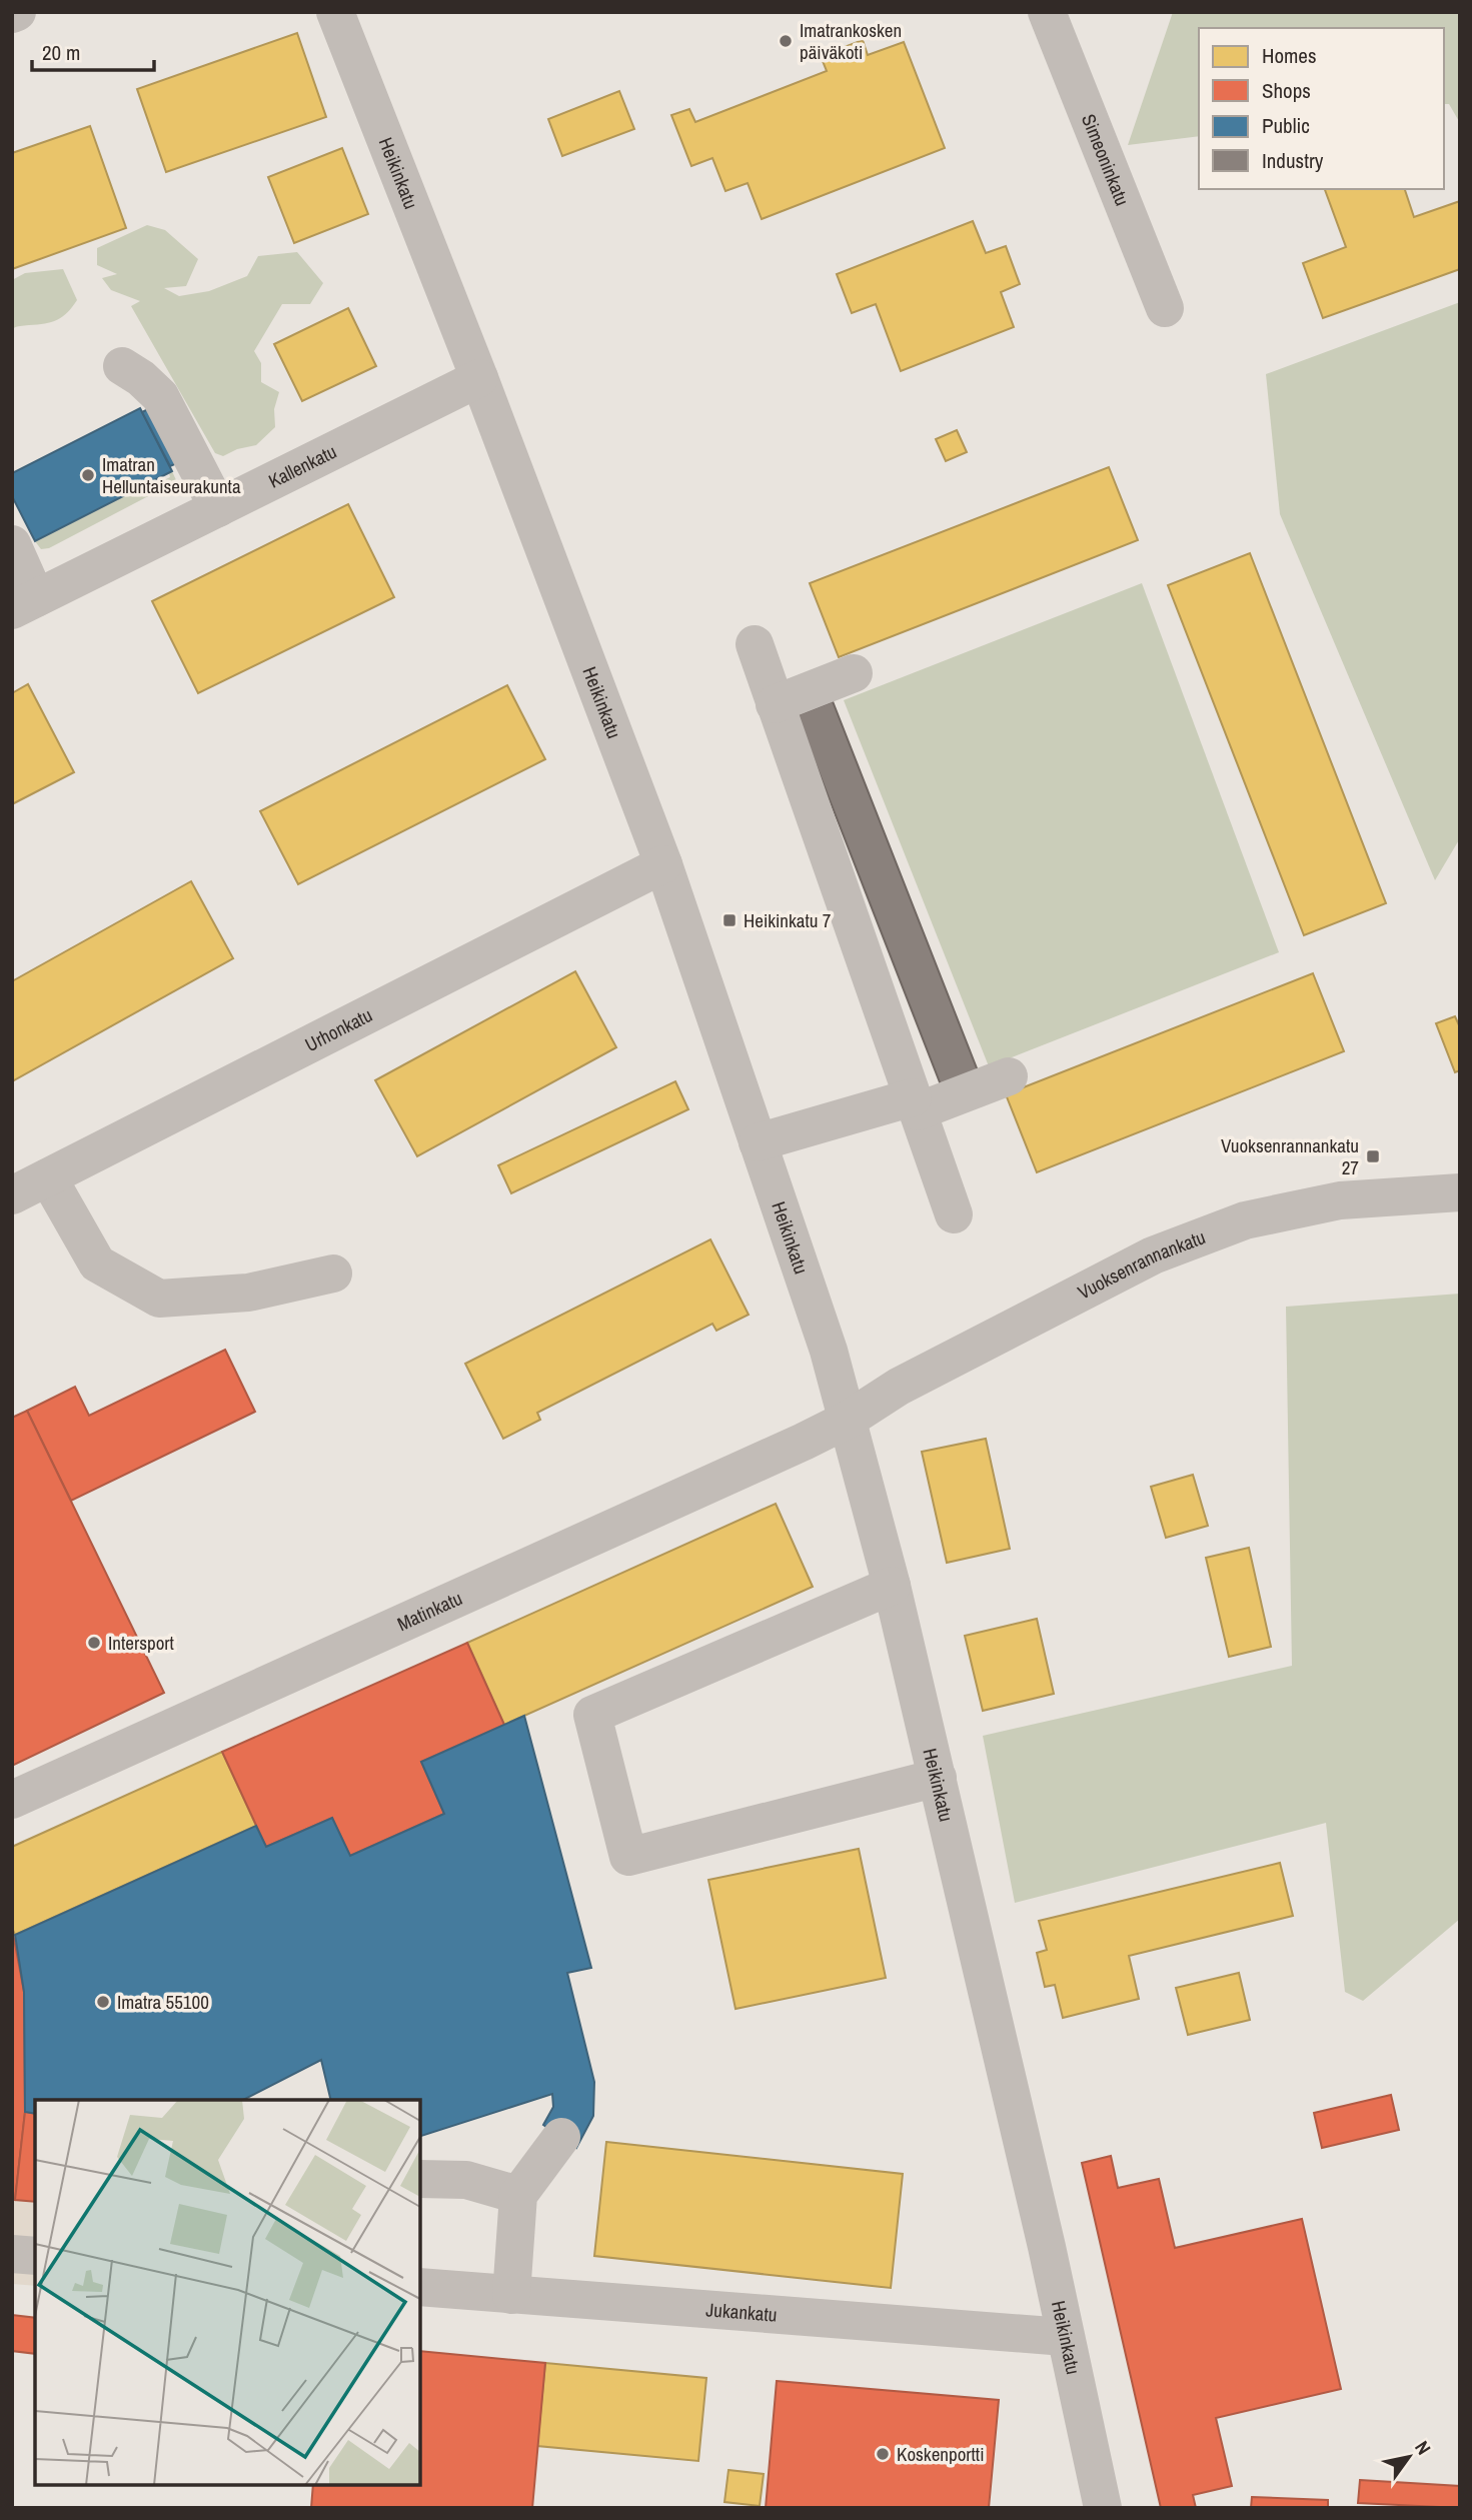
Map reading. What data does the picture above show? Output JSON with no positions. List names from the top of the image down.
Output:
{
  "streets": {
    "street": [
      "Simeoninkatu",
      "Heikinkatu",
      "Kallenkatu",
      "Urhonkatu",
      "Vuoksenrannankatu",
      "Matinkatu",
      "Jukankatu"
    ]
  },
  "crossings": [
    ["Heikinkatu", "Kallenkatu"],
    ["Heikinkatu", "Urhonkatu"],
    ["Heikinkatu", "Vuoksenrannankatu"],
    ["Heikinkatu", "Matinkatu"],
    ["Heikinkatu", "Jukankatu"],
    ["Vuoksenrannankatu", "Matinkatu"]
  ],
  "places": {
    "other": [
      "Imatrankosken päiväkoti",
      "Imatran Helluntaiseurakunta",
      "Intersport",
      "Imatra 55100",
      "Koskenportti"
    ],
    "transit": ["Heikinkatu 7", "Vuoksenrannankatu 27"]
  },
  "legend": [
    "Homes",
    "Shops",
    "Public",
    "Industry"
  ],
  "scale_bar": "20 m",
  "north": "top right"
}
